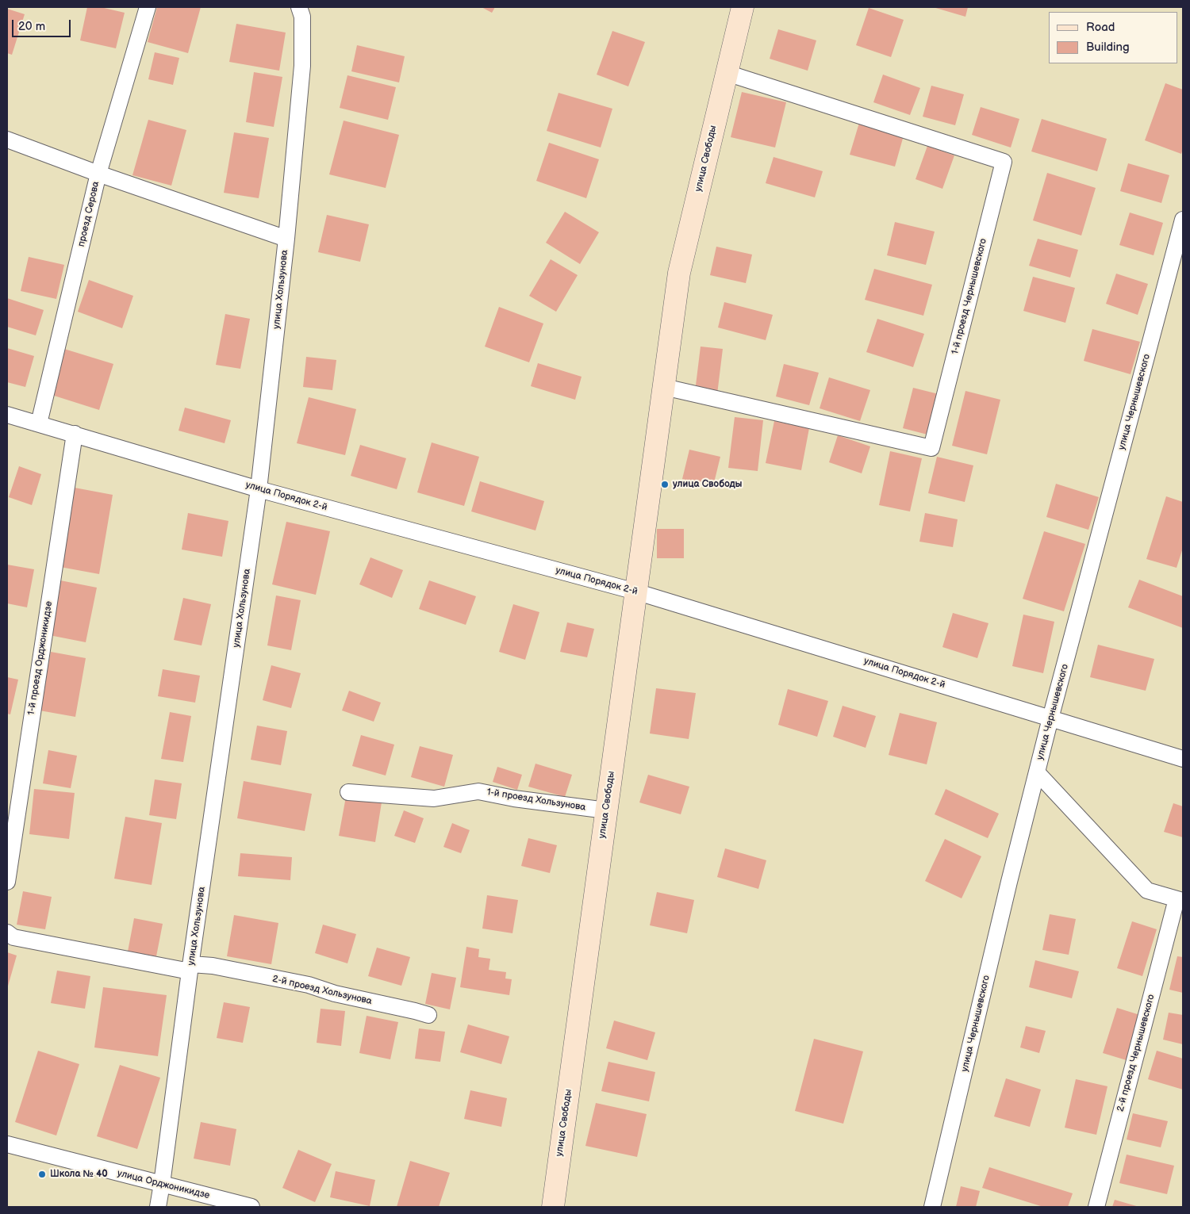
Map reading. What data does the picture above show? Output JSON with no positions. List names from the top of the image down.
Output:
{
  "streets": {
    "main road": ["улица Свободы"],
    "street": [
      "проезд Серова",
      "улица Хользунова",
      "1-й проезд Чернышевского",
      "улица Чернышевского",
      "улица Порядок 2-й",
      "1-й проезд Орджоникидзе",
      "1-й проезд Хользунова",
      "2-й проезд Хользунова",
      "2-й проезд Чернышевского",
      "улица Орджоникидзе"
    ]
  },
  "crossings": [
    ["улица Свободы", "1-й проезд Чернышевского"],
    ["улица Свободы", "улица Порядок 2-й"],
    ["улица Свободы", "1-й проезд Хользунова"],
    ["проезд Серова", "улица Порядок 2-й"],
    ["улица Хользунова", "улица Порядок 2-й"],
    ["улица Хользунова", "2-й проезд Хользунова"],
    ["улица Хользунова", "улица Орджоникидзе"],
    ["улица Чернышевского", "улица Порядок 2-й"],
    ["улица Порядок 2-й", "1-й проезд Орджоникидзе"]
  ],
  "places": ["улица Свободы", "Школа № 40"],
  "legend": ["Road", "Building"],
  "scale_bar": "20 m"
}
